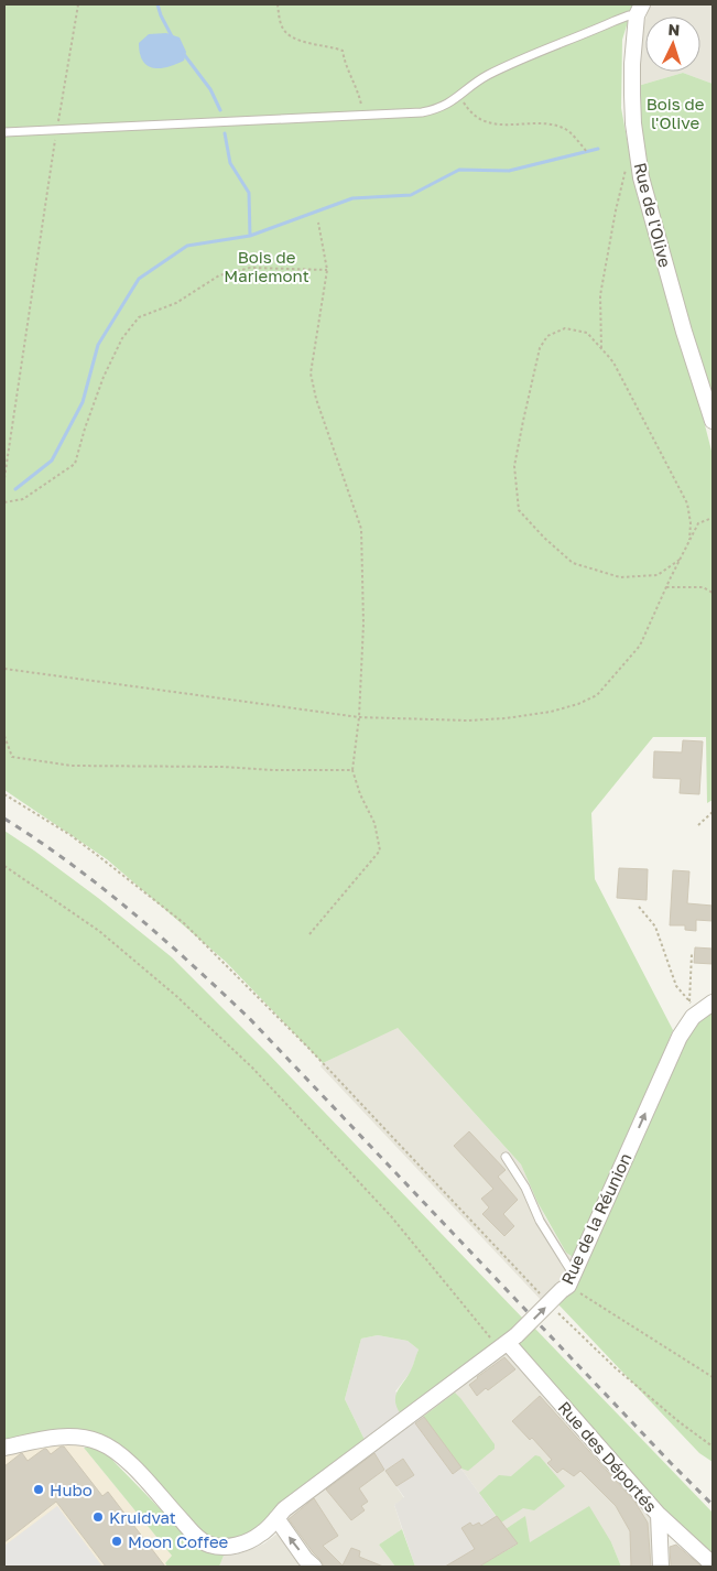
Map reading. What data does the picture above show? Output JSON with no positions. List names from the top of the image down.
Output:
{
  "streets": {
    "street": ["Rue de l'Olive", "Rue de la Réunion", "Rue des Déportés"]
  },
  "crossings": [
    ["Rue de la Réunion", "Rue des Déportés"]
  ],
  "one_way": ["Rue de la Réunion"],
  "parks": ["Bois de l'Olive", "Bois de Mariemont"],
  "places": ["Hubo", "Kruidvat", "Moon Coffee"],
  "north": "top"
}
